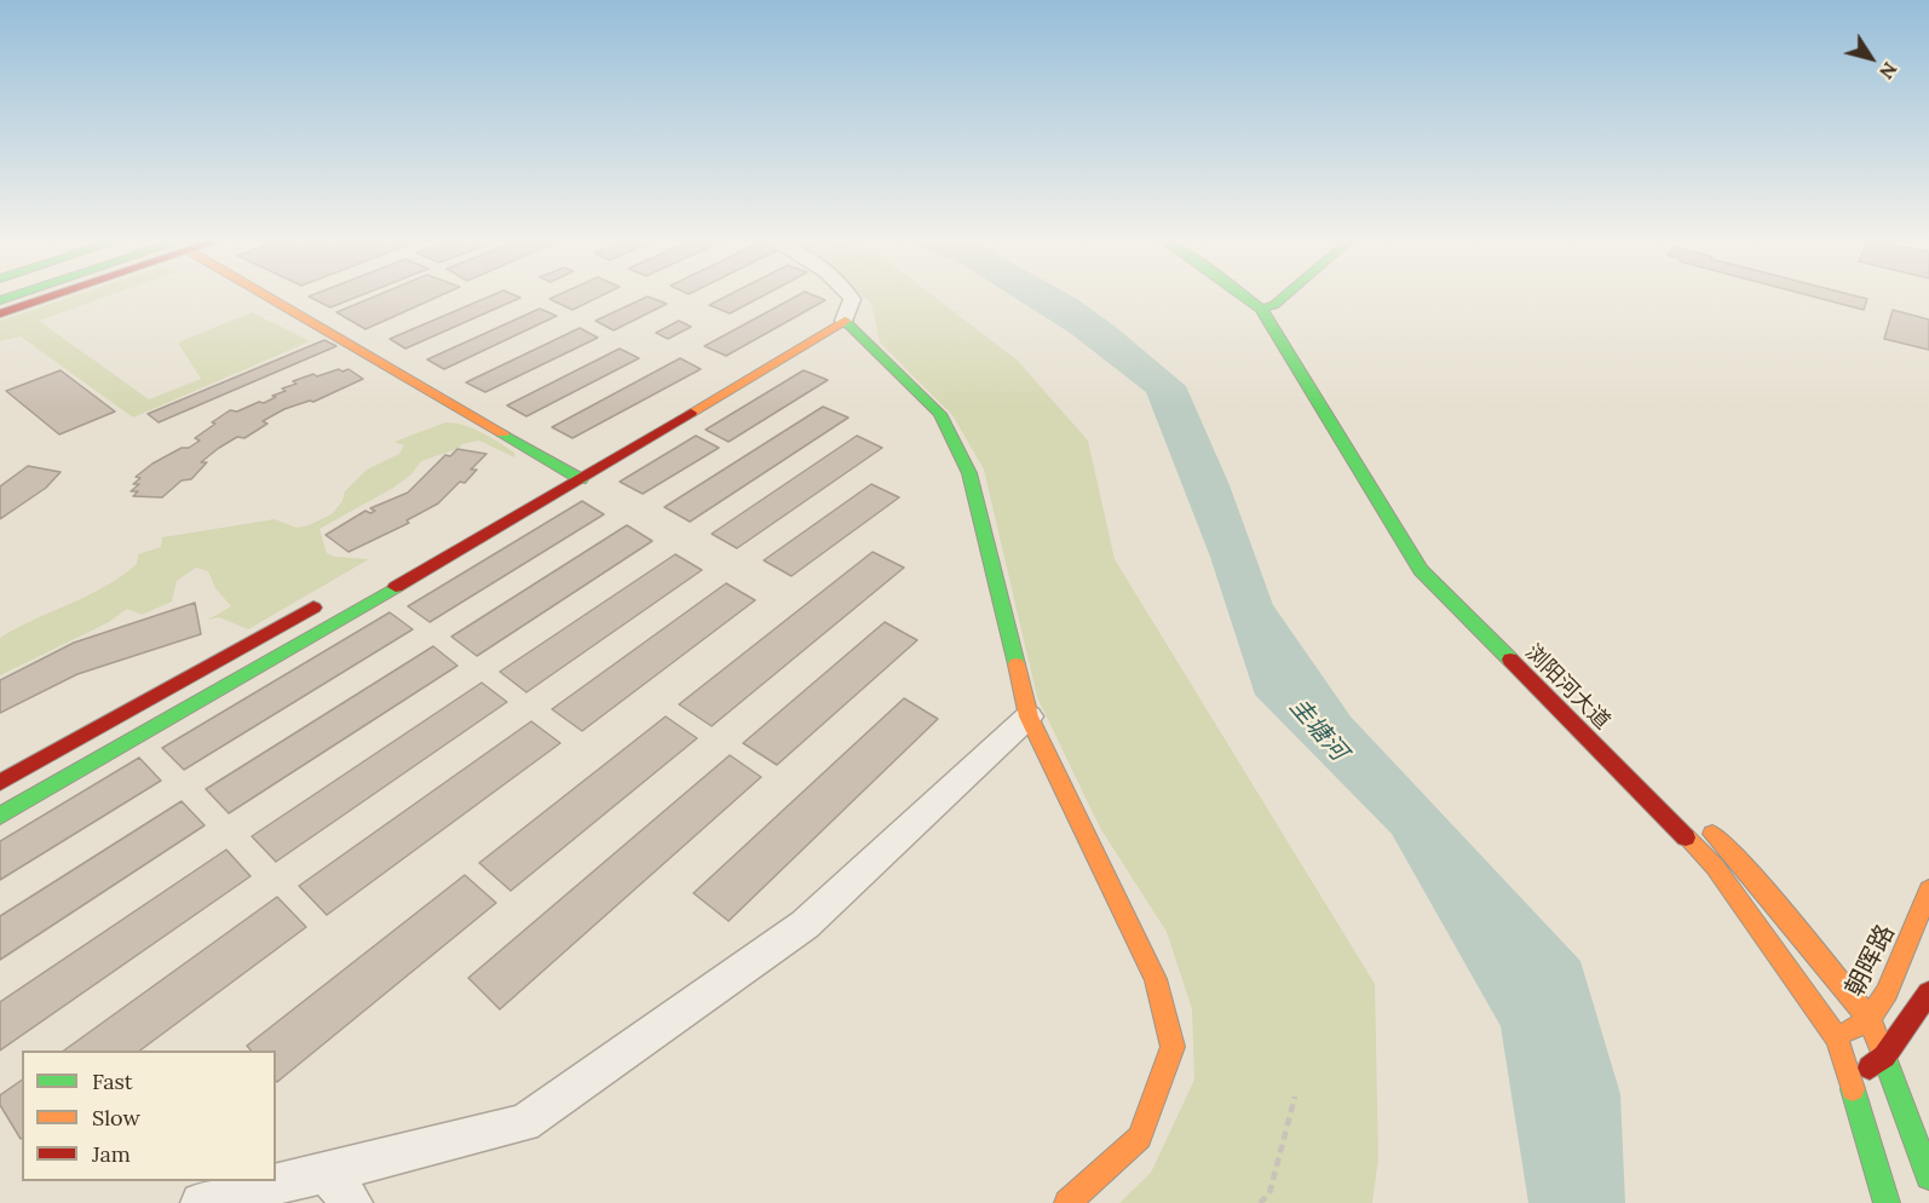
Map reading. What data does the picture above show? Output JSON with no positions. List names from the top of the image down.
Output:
{
  "streets": {
    "main road": ["浏阳河大道", "朝晖路"]
  },
  "crossings": [
    ["浏阳河大道", "朝晖路"]
  ],
  "water": ["圭塘河"],
  "legend": ["Fast", "Slow", "Jam"],
  "north": "bottom right"
}
